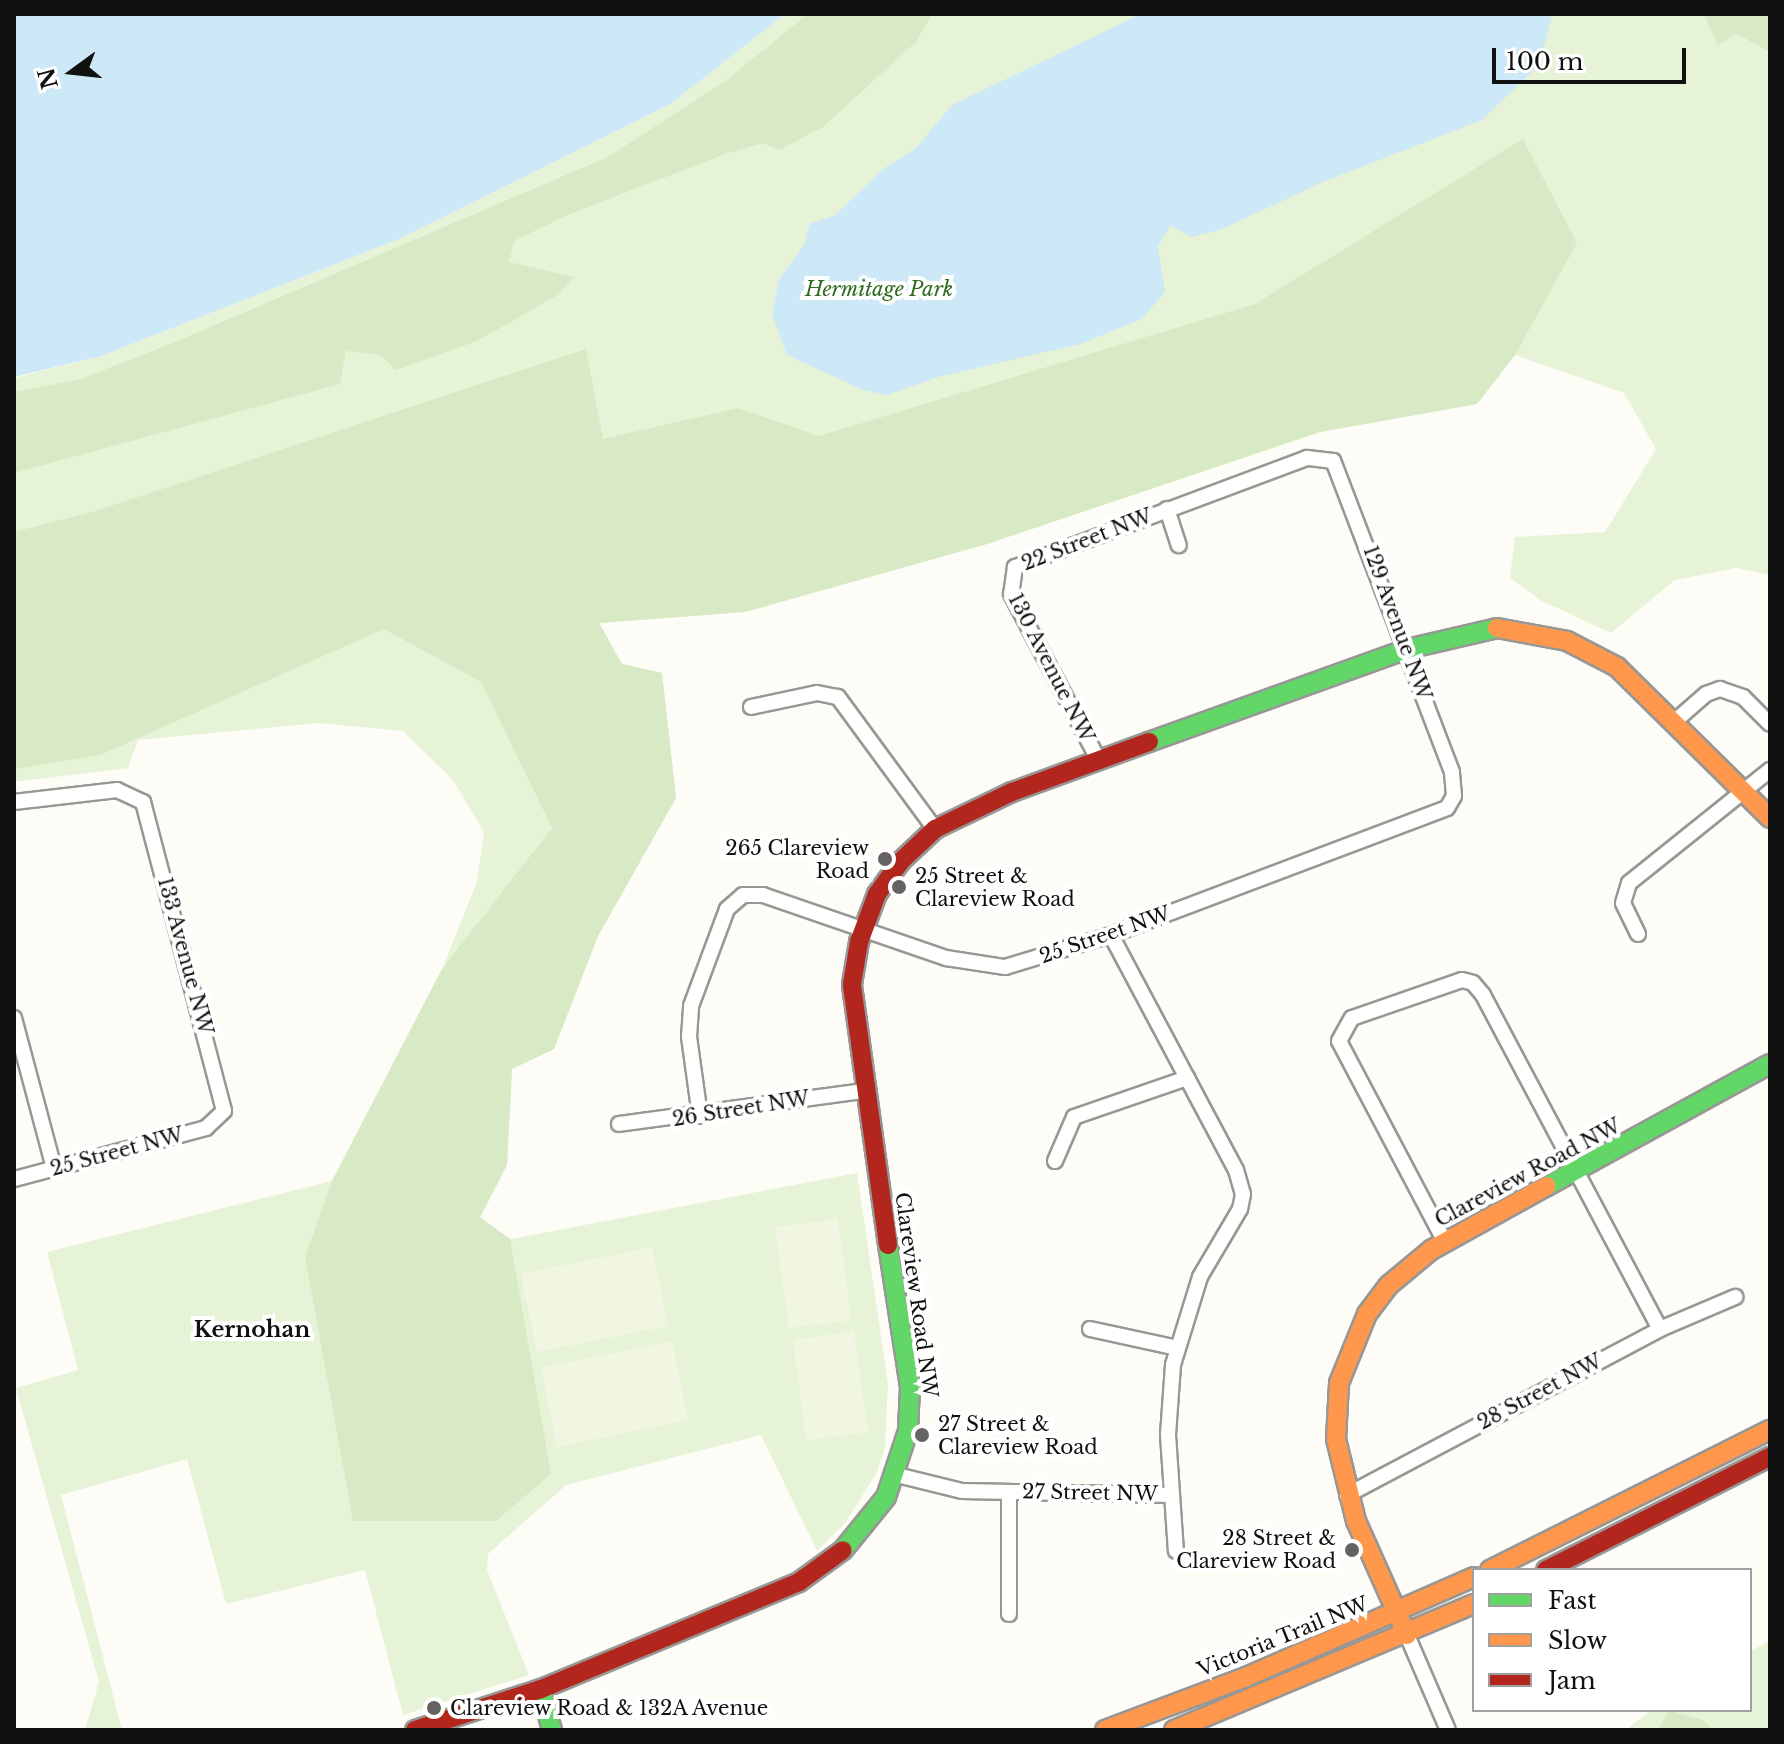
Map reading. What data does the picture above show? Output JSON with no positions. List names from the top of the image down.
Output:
{
  "streets": {
    "street": [
      "22 Street NW",
      "129 Avenue NW",
      "130 Avenue NW",
      "25 Street NW",
      "133 Avenue NW",
      "26 Street NW",
      "Clareview Road NW",
      "28 Street NW",
      "27 Street NW",
      "Victoria Trail NW"
    ]
  },
  "crossings": [
    ["22 Street NW", "129 Avenue NW"],
    ["22 Street NW", "130 Avenue NW"],
    ["129 Avenue NW", "25 Street NW"],
    ["129 Avenue NW", "Clareview Road NW"],
    ["130 Avenue NW", "Clareview Road NW"],
    ["25 Street NW", "133 Avenue NW"],
    ["25 Street NW", "26 Street NW"],
    ["25 Street NW", "Clareview Road NW"],
    ["26 Street NW", "Clareview Road NW"],
    ["Clareview Road NW", "28 Street NW"],
    ["Clareview Road NW", "27 Street NW"],
    ["Clareview Road NW", "Victoria Trail NW"]
  ],
  "districts": ["Kernohan"],
  "parks": ["Hermitage Park"],
  "places": [
    "265 Clareview Road",
    "25 Street & Clareview Road",
    "27 Street & Clareview Road",
    "28 Street & Clareview Road",
    "Clareview Road & 132A Avenue"
  ],
  "legend": ["Fast", "Slow", "Jam"],
  "scale_bar": "100 m",
  "north": "left"
}
